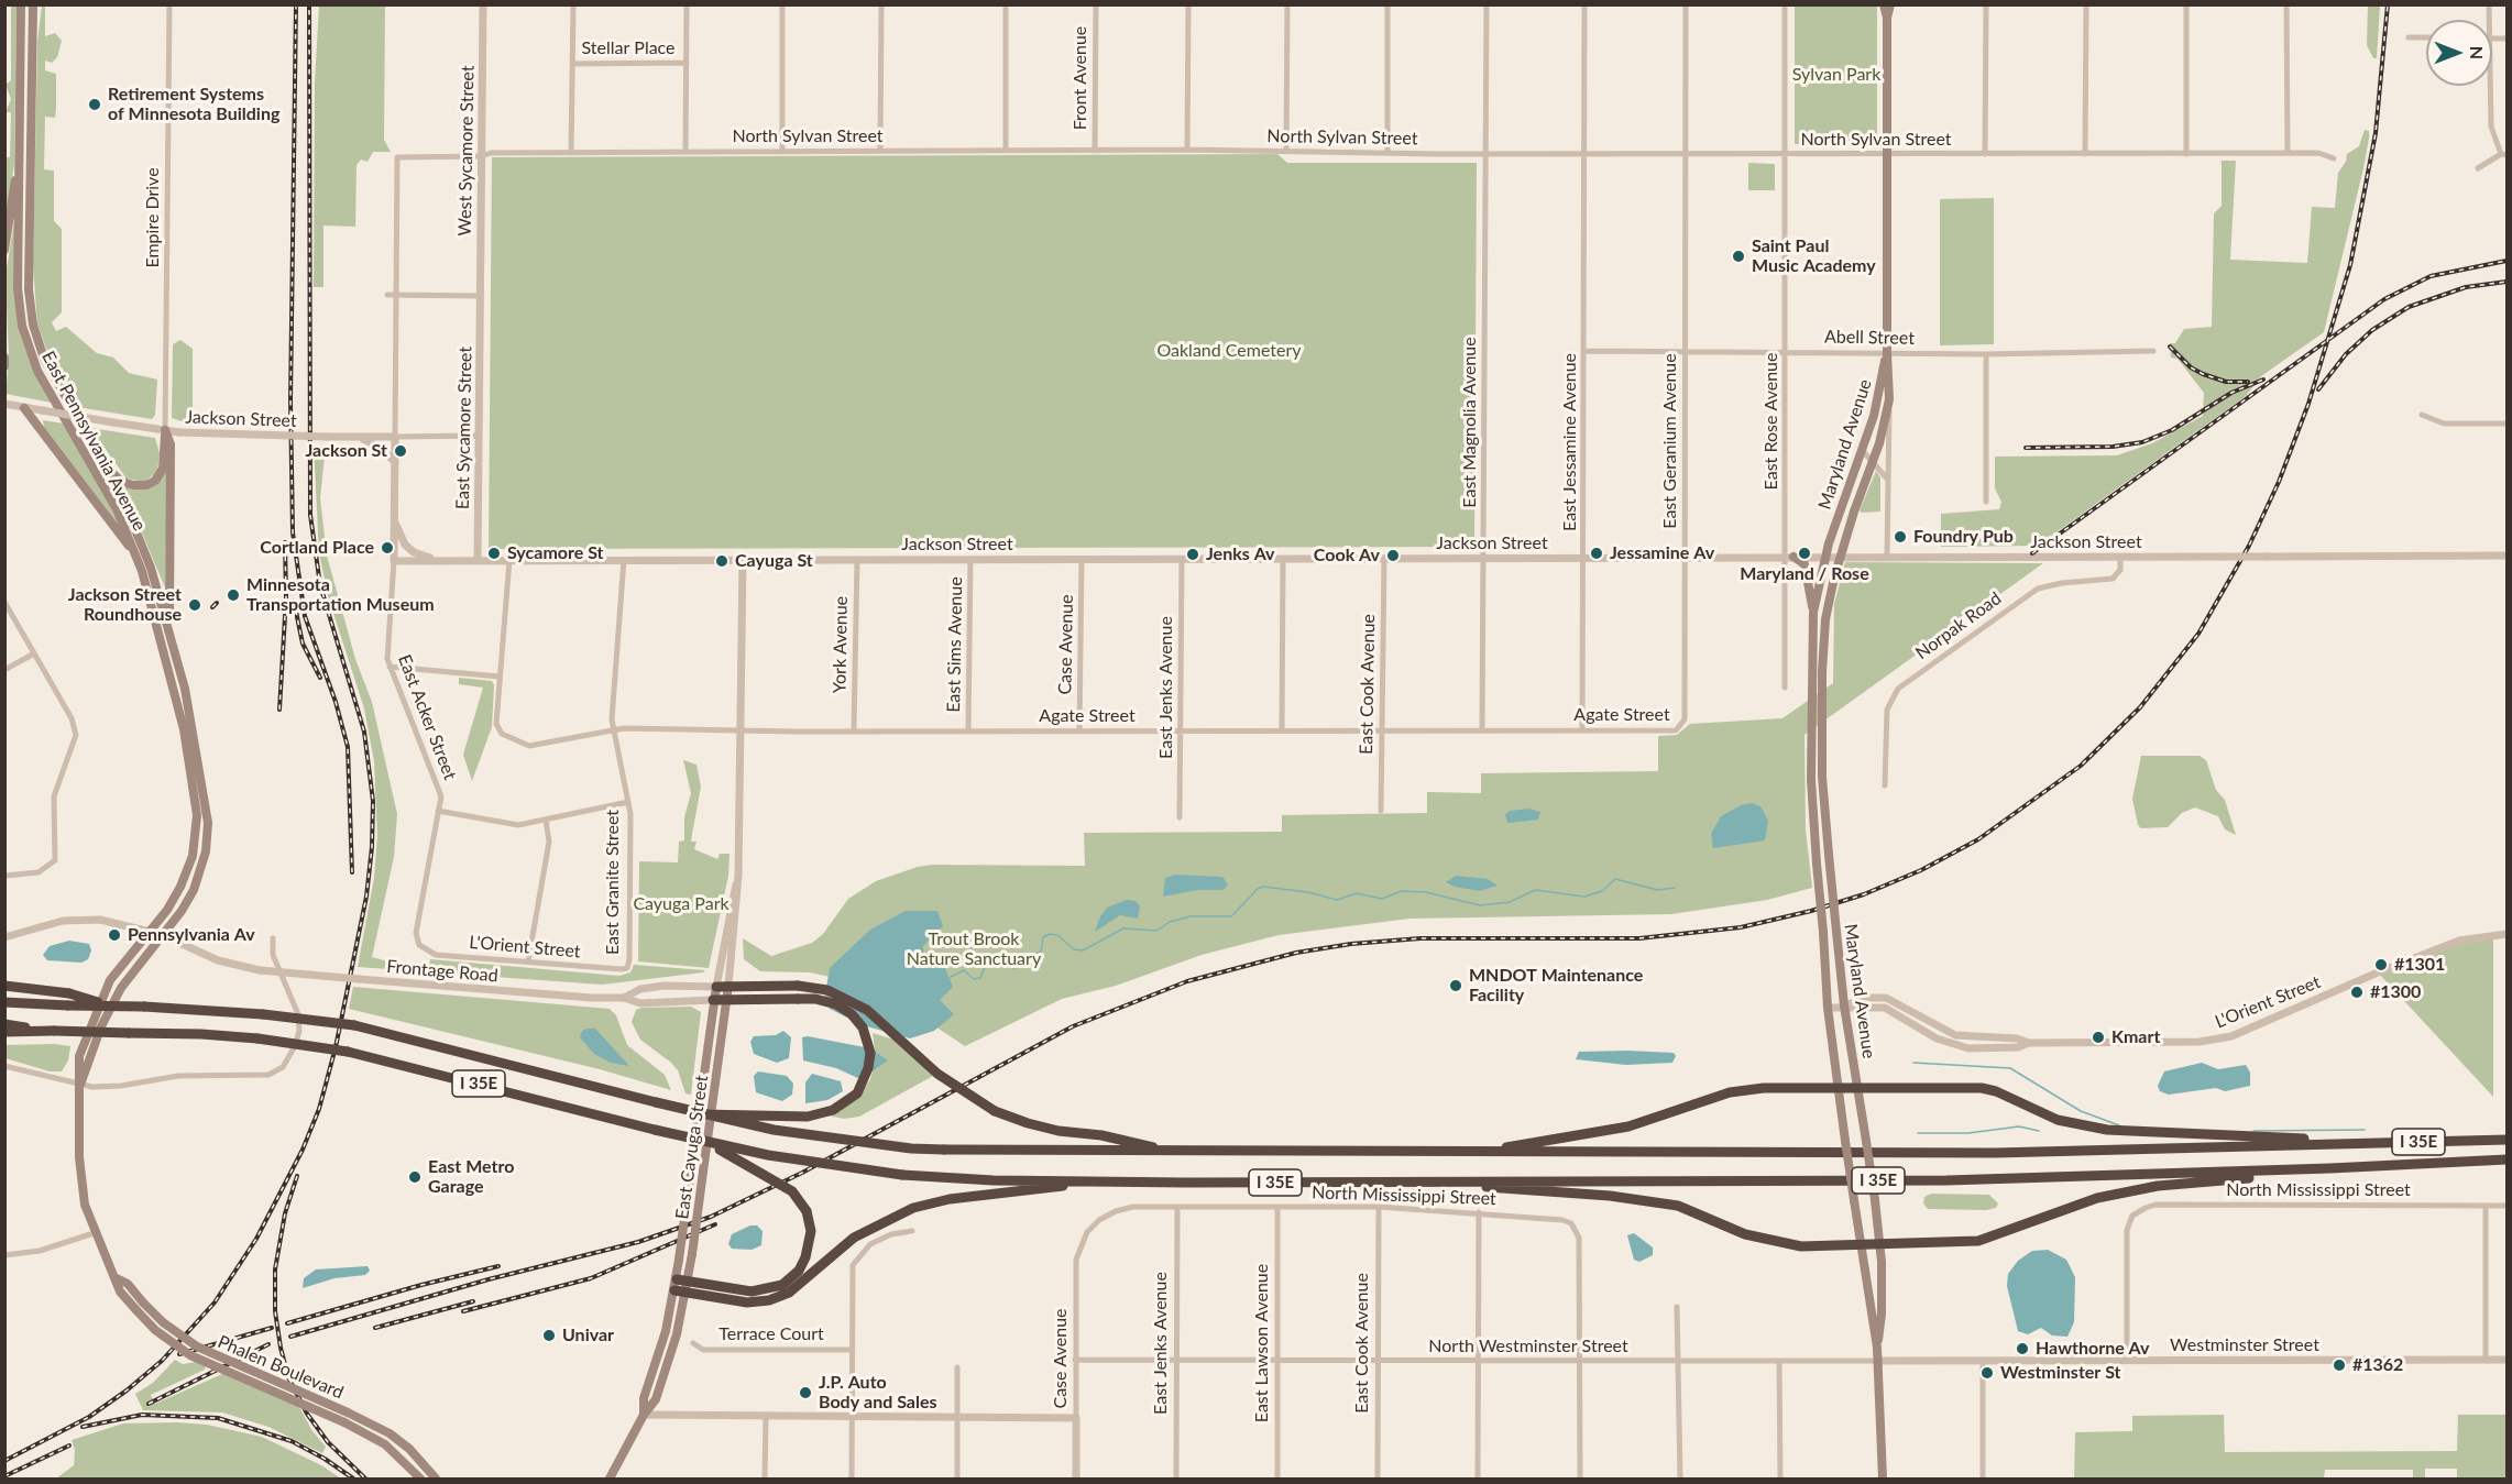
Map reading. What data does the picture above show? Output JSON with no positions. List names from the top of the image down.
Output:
{
  "streets": {
    "highway": ["I 35E"],
    "main road": [
      "East Pennsylvania Avenue",
      "Maryland Avenue",
      "East Cayuga Street",
      "Phalen Boulevard"
    ],
    "street": [
      "Stellar Place",
      "Front Avenue",
      "North Sylvan Street",
      "West Sycamore Street",
      "Empire Drive",
      "Abell Street",
      "Jackson Street",
      "East Rose Avenue",
      "East Magnolia Avenue",
      "East Sycamore Street",
      "East Geranium Avenue",
      "East Jessamine Avenue",
      "Norpak Road",
      "York Avenue",
      "East Sims Avenue",
      "Case Avenue",
      "East Cook Avenue",
      "East Jenks Avenue",
      "Agate Street",
      "East Acker Street",
      "East Granite Street",
      "L'Orient Street",
      "Frontage Road",
      "North Mississippi Street",
      "Terrace Court",
      "East Lawson Avenue",
      "Westminster Street",
      "North Westminster Street"
    ]
  },
  "crossings": [
    ["Front Avenue", "North Sylvan Street"],
    ["North Sylvan Street", "West Sycamore Street"],
    ["North Sylvan Street", "East Rose Avenue"],
    ["North Sylvan Street", "East Magnolia Avenue"],
    ["North Sylvan Street", "East Geranium Avenue"],
    ["North Sylvan Street", "East Jessamine Avenue"],
    ["North Sylvan Street", "East Acker Street"],
    ["West Sycamore Street", "East Sycamore Street"],
    ["Empire Drive", "Jackson Street"],
    ["Abell Street", "East Rose Avenue"],
    ["Abell Street", "East Geranium Avenue"],
    ["Abell Street", "East Jessamine Avenue"],
    ["Abell Street", "Maryland Avenue"],
    ["Jackson Street", "East Rose Avenue"],
    ["Jackson Street", "East Magnolia Avenue"],
    ["Jackson Street", "East Sycamore Street"],
    ["Jackson Street", "East Geranium Avenue"],
    ["Jackson Street", "East Jessamine Avenue"],
    ["Jackson Street", "Maryland Avenue"],
    ["Jackson Street", "Norpak Road"],
    ["Jackson Street", "York Avenue"],
    ["Jackson Street", "East Sims Avenue"],
    ["Jackson Street", "Case Avenue"],
    ["Jackson Street", "East Cook Avenue"],
    ["Jackson Street", "East Jenks Avenue"],
    ["Jackson Street", "East Acker Street"],
    ["Jackson Street", "East Granite Street"],
    ["Jackson Street", "East Cayuga Street"],
    ["East Magnolia Avenue", "Agate Street"],
    ["East Pennsylvania Avenue", "Frontage Road"],
    ["East Pennsylvania Avenue", "Phalen Boulevard"],
    ["East Geranium Avenue", "Agate Street"],
    ["East Jessamine Avenue", "Agate Street"],
    ["Maryland Avenue", "L'Orient Street"],
    ["York Avenue", "Agate Street"],
    ["East Sims Avenue", "Agate Street"],
    ["Case Avenue", "Agate Street"],
    ["Case Avenue", "North Mississippi Street"],
    ["Case Avenue", "North Westminster Street"],
    ["East Cook Avenue", "Agate Street"],
    ["East Cook Avenue", "North Mississippi Street"],
    ["East Cook Avenue", "North Westminster Street"],
    ["East Jenks Avenue", "Agate Street"],
    ["East Jenks Avenue", "North Mississippi Street"],
    ["East Jenks Avenue", "North Westminster Street"],
    ["Agate Street", "East Granite Street"],
    ["Agate Street", "East Cayuga Street"],
    ["East Acker Street", "L'Orient Street"],
    ["East Granite Street", "L'Orient Street"],
    ["Frontage Road", "East Cayuga Street"],
    ["North Mississippi Street", "East Lawson Avenue"],
    ["North Mississippi Street", "Westminster Street"],
    ["North Mississippi Street", "North Westminster Street"],
    ["East Lawson Avenue", "North Westminster Street"],
    ["Westminster Street", "North Westminster Street"]
  ],
  "parks": [
    "Sylvan Park",
    "Oakland Cemetery",
    "Cayuga Park",
    "Trout Brook Nature Sanctuary"
  ],
  "places": [
    "Retirement Systems of Minnesota Building",
    "Saint Paul Music Academy",
    "Jackson St",
    "Foundry Pub",
    "Cortland Place",
    "Sycamore St",
    "Jessamine Av",
    "Maryland / Rose",
    "Jenks Av",
    "Cook Av",
    "Cayuga St",
    "Minnesota Transportation Museum",
    "Jackson Street Roundhouse",
    "Pennsylvania Av",
    "#1301",
    "MNDOT Maintenance Facility",
    "#1300",
    "Kmart",
    "East Metro Garage",
    "Univar",
    "Hawthorne Av",
    "#1362",
    "Westminster St",
    "J.P. Auto Body and Sales"
  ],
  "north": "right"
}
